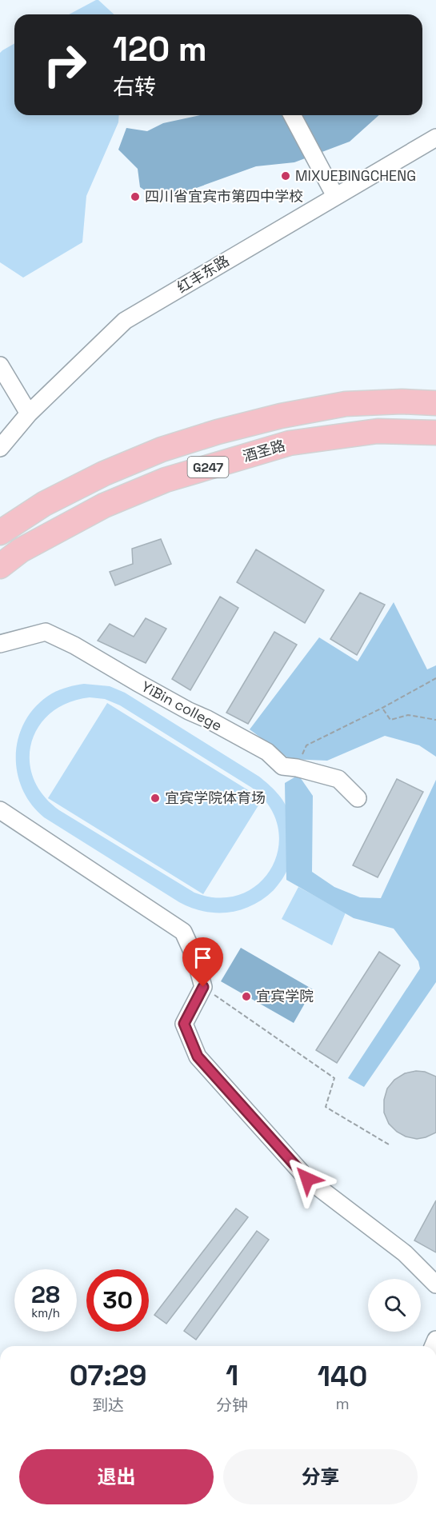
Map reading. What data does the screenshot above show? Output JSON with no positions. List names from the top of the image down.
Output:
{
  "streets": {
    "highway": ["酒圣路", "G247"],
    "street": ["红丰东路", "YiBin college"]
  },
  "places": [
    "MIXUEBINGCHENG",
    "四川省宜宾市第四中学校",
    "宜宾学院体育场",
    "宜宾学院"
  ],
  "page": {
    "turn": ["120 m", "右转"],
    "speed": "28 km/h",
    "limit": "30",
    "eta": [
      "07:29",
      "到达",
      "1",
      "分钟",
      "140",
      "m"
    ],
    "buttons": ["退出", "分享"]
  }
}
